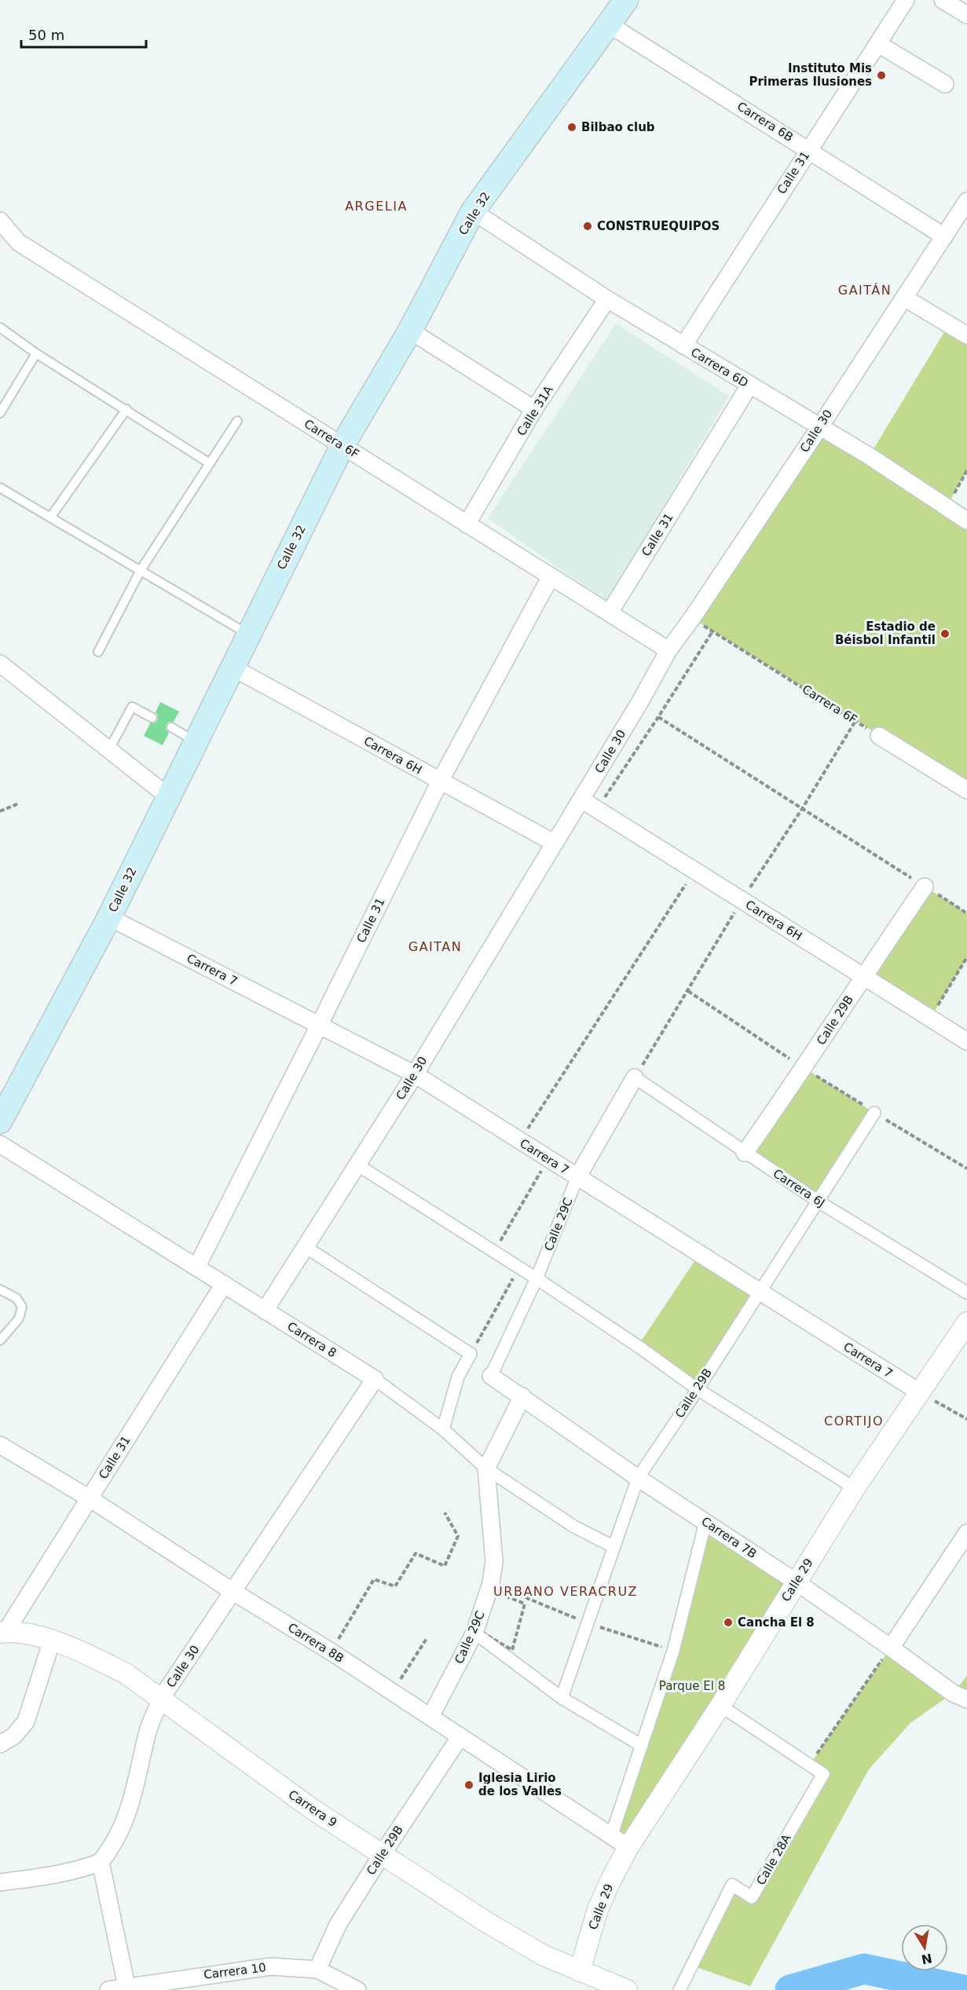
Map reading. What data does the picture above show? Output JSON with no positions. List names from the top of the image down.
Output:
{
  "streets": {
    "main road": ["Calle 32"],
    "street": [
      "Carrera 6B",
      "Calle 31",
      "Carrera 6D",
      "Calle 31A",
      "Calle 30",
      "Carrera 6F",
      "Carrera 6H",
      "Carrera 7",
      "Calle 29B",
      "Carrera 6J",
      "Calle 29C",
      "Carrera 8",
      "Carrera 7B",
      "Calle 29",
      "Carrera 8B",
      "Carrera 9",
      "Calle 28A",
      "Carrera 10"
    ]
  },
  "crossings": [
    ["Carrera 6B", "Calle 31"],
    ["Carrera 6B", "Calle 32"],
    ["Carrera 6B", "Calle 30"],
    ["Calle 31", "Carrera 6D"],
    ["Calle 31", "Carrera 6F"],
    ["Calle 31", "Carrera 6H"],
    ["Calle 31", "Carrera 7"],
    ["Calle 31", "Carrera 8"],
    ["Calle 31", "Carrera 8B"],
    ["Calle 31", "Carrera 9"],
    ["Calle 32", "Carrera 6D"],
    ["Calle 32", "Carrera 6F"],
    ["Calle 32", "Carrera 6H"],
    ["Calle 32", "Carrera 7"],
    ["Carrera 6D", "Calle 31A"],
    ["Carrera 6D", "Calle 30"],
    ["Calle 31A", "Carrera 6F"],
    ["Calle 30", "Carrera 6F"],
    ["Calle 30", "Carrera 6H"],
    ["Calle 30", "Carrera 7"],
    ["Calle 30", "Carrera 8"],
    ["Calle 30", "Carrera 8B"],
    ["Calle 30", "Carrera 9"],
    ["Carrera 6H", "Calle 29B"],
    ["Carrera 7", "Calle 29B"],
    ["Carrera 7", "Calle 29C"],
    ["Carrera 7", "Calle 29"],
    ["Calle 29B", "Carrera 6J"],
    ["Calle 29B", "Carrera 8"],
    ["Calle 29B", "Carrera 7B"],
    ["Calle 29B", "Carrera 8B"],
    ["Calle 29B", "Carrera 9"],
    ["Calle 29B", "Carrera 10"],
    ["Carrera 6J", "Calle 29C"],
    ["Calle 29C", "Carrera 8"],
    ["Calle 29C", "Carrera 7B"],
    ["Calle 29C", "Carrera 8B"],
    ["Carrera 7B", "Calle 29"],
    ["Calle 29", "Carrera 8B"],
    ["Calle 29", "Carrera 9"]
  ],
  "districts": [
    "ARGELIA",
    "GAITÁN",
    "GAITAN",
    "CORTIJO",
    "URBANO VERACRUZ"
  ],
  "parks": ["Parque El 8"],
  "places": [
    "Instituto Mis Primeras Ilusiones",
    "Bilbao club",
    "CONSTRUEQUIPOS",
    "Estadio de Béisbol Infantil",
    "Cancha El 8",
    "Iglesia Lirio de los Valles"
  ],
  "scale_bar": "50 m",
  "north": "bottom"
}
